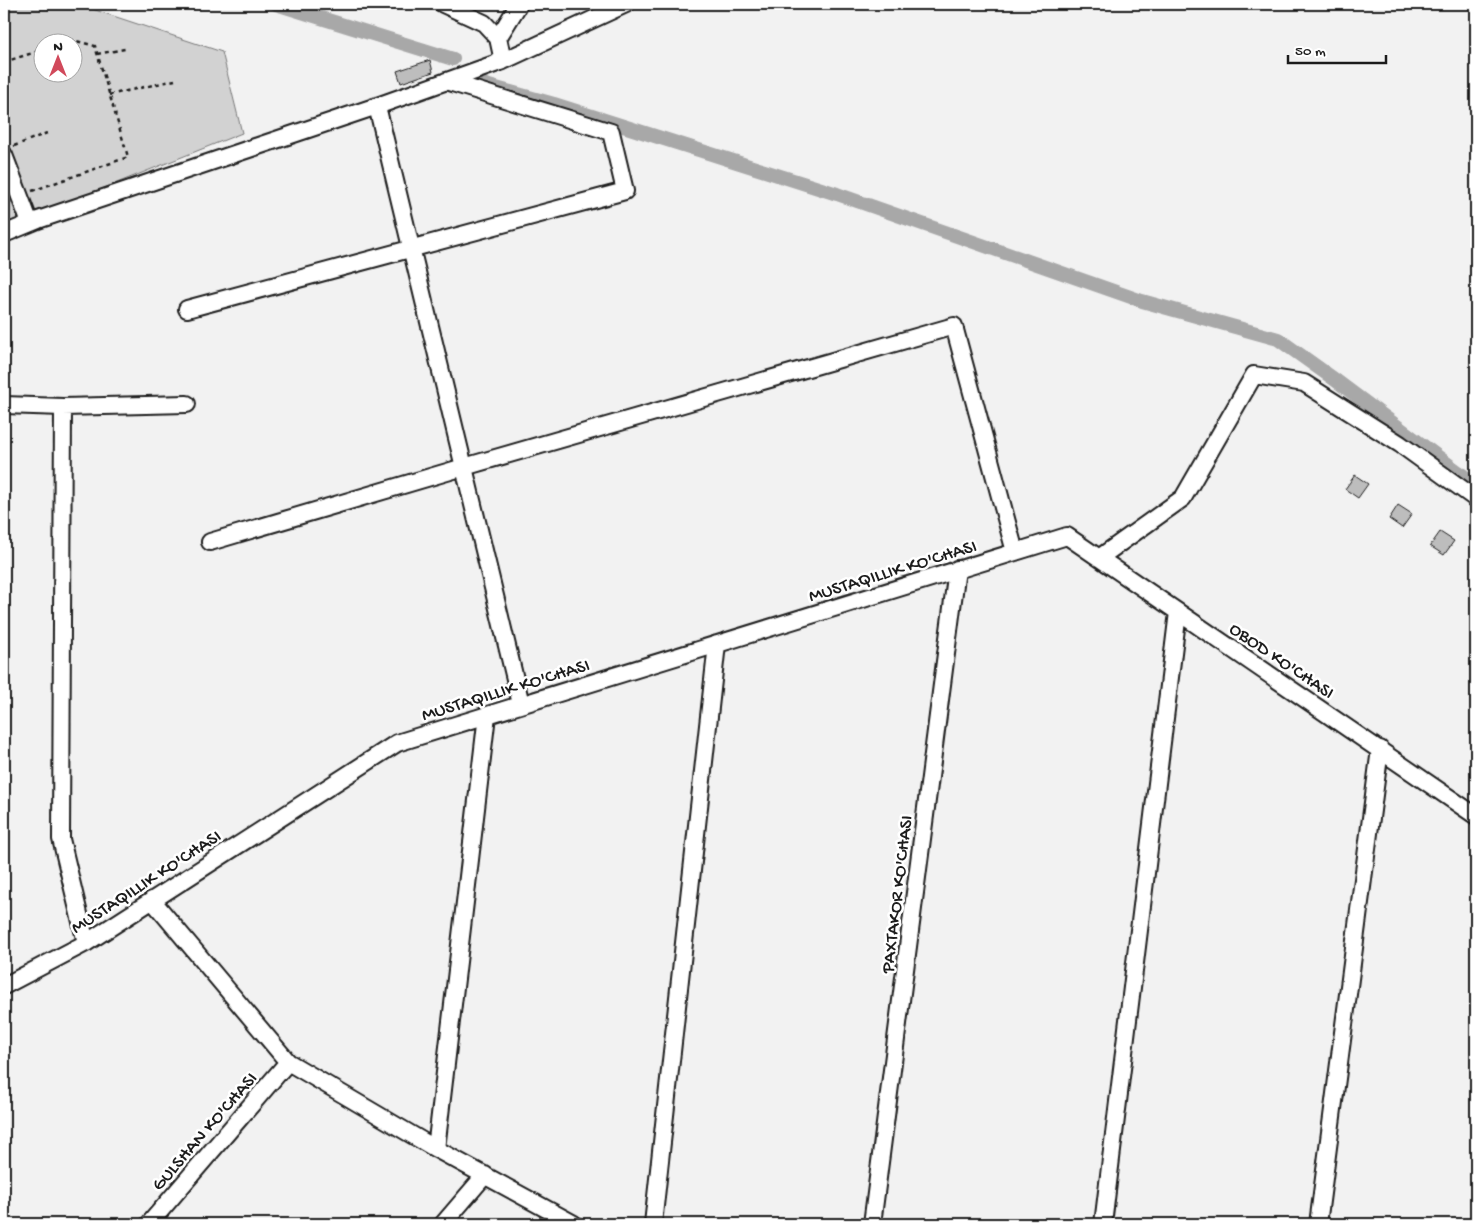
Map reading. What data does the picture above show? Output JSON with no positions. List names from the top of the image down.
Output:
{
  "streets": {
    "street": [
      "MUSTAQILLIK KO'CHASI",
      "OBOD KO'CHASI",
      "PAXTAKOR KO'CHASI",
      "GULSHAN KO'CHASI"
    ]
  },
  "crossings": [
    ["MUSTAQILLIK KO'CHASI", "OBOD KO'CHASI"],
    ["MUSTAQILLIK KO'CHASI", "PAXTAKOR KO'CHASI"]
  ],
  "scale_bar": "50 m",
  "north": "top"
}
